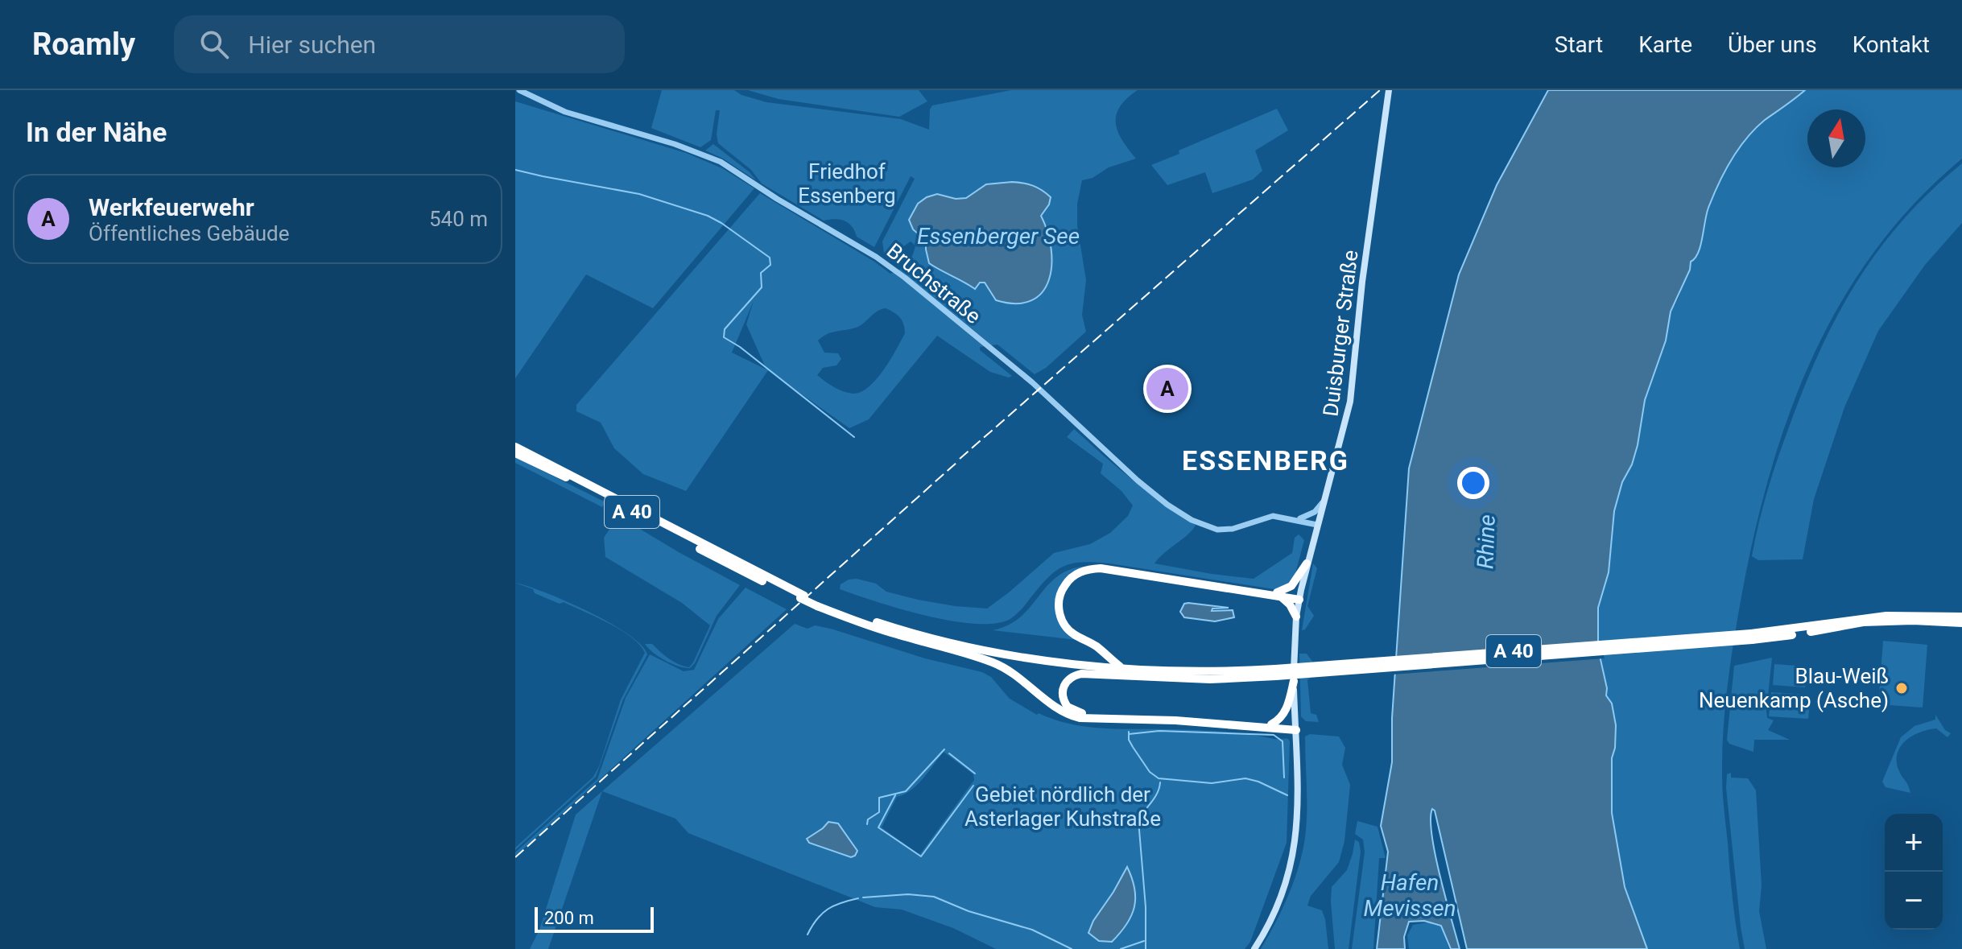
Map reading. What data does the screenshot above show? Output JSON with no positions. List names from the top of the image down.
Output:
{
  "streets": {
    "highway": ["A 40"],
    "main road": ["Duisburger Straße"],
    "street": ["Bruchstraße"]
  },
  "crossings": [
    ["Bruchstraße", "Duisburger Straße"]
  ],
  "districts": ["ESSENBERG"],
  "water": ["Essenberger See", "Rhine", "Hafen Mevissen"],
  "parks": ["Friedhof Essenberg", "Gebiet nördlich der Asterlager Kuhstraße"],
  "places": ["Blau-Weiß Neuenkamp (Asche)"],
  "scale_bar": "200 m",
  "north": "top",
  "page": {
    "header": "Roamly",
    "search": "Hier suchen",
    "nav": [
      "Start",
      "Karte",
      "Über uns",
      "Kontakt"
    ],
    "heading": "In der Nähe",
    "list": [
      {
        "mark": "A",
        "name": "Werkfeuerwehr",
        "note": "Öffentliches Gebäude",
        "value": "540 m"
      }
    ],
    "pins": "A",
    "map_buttons": ["+", "−"],
    "scale": "200 m"
  }
}
